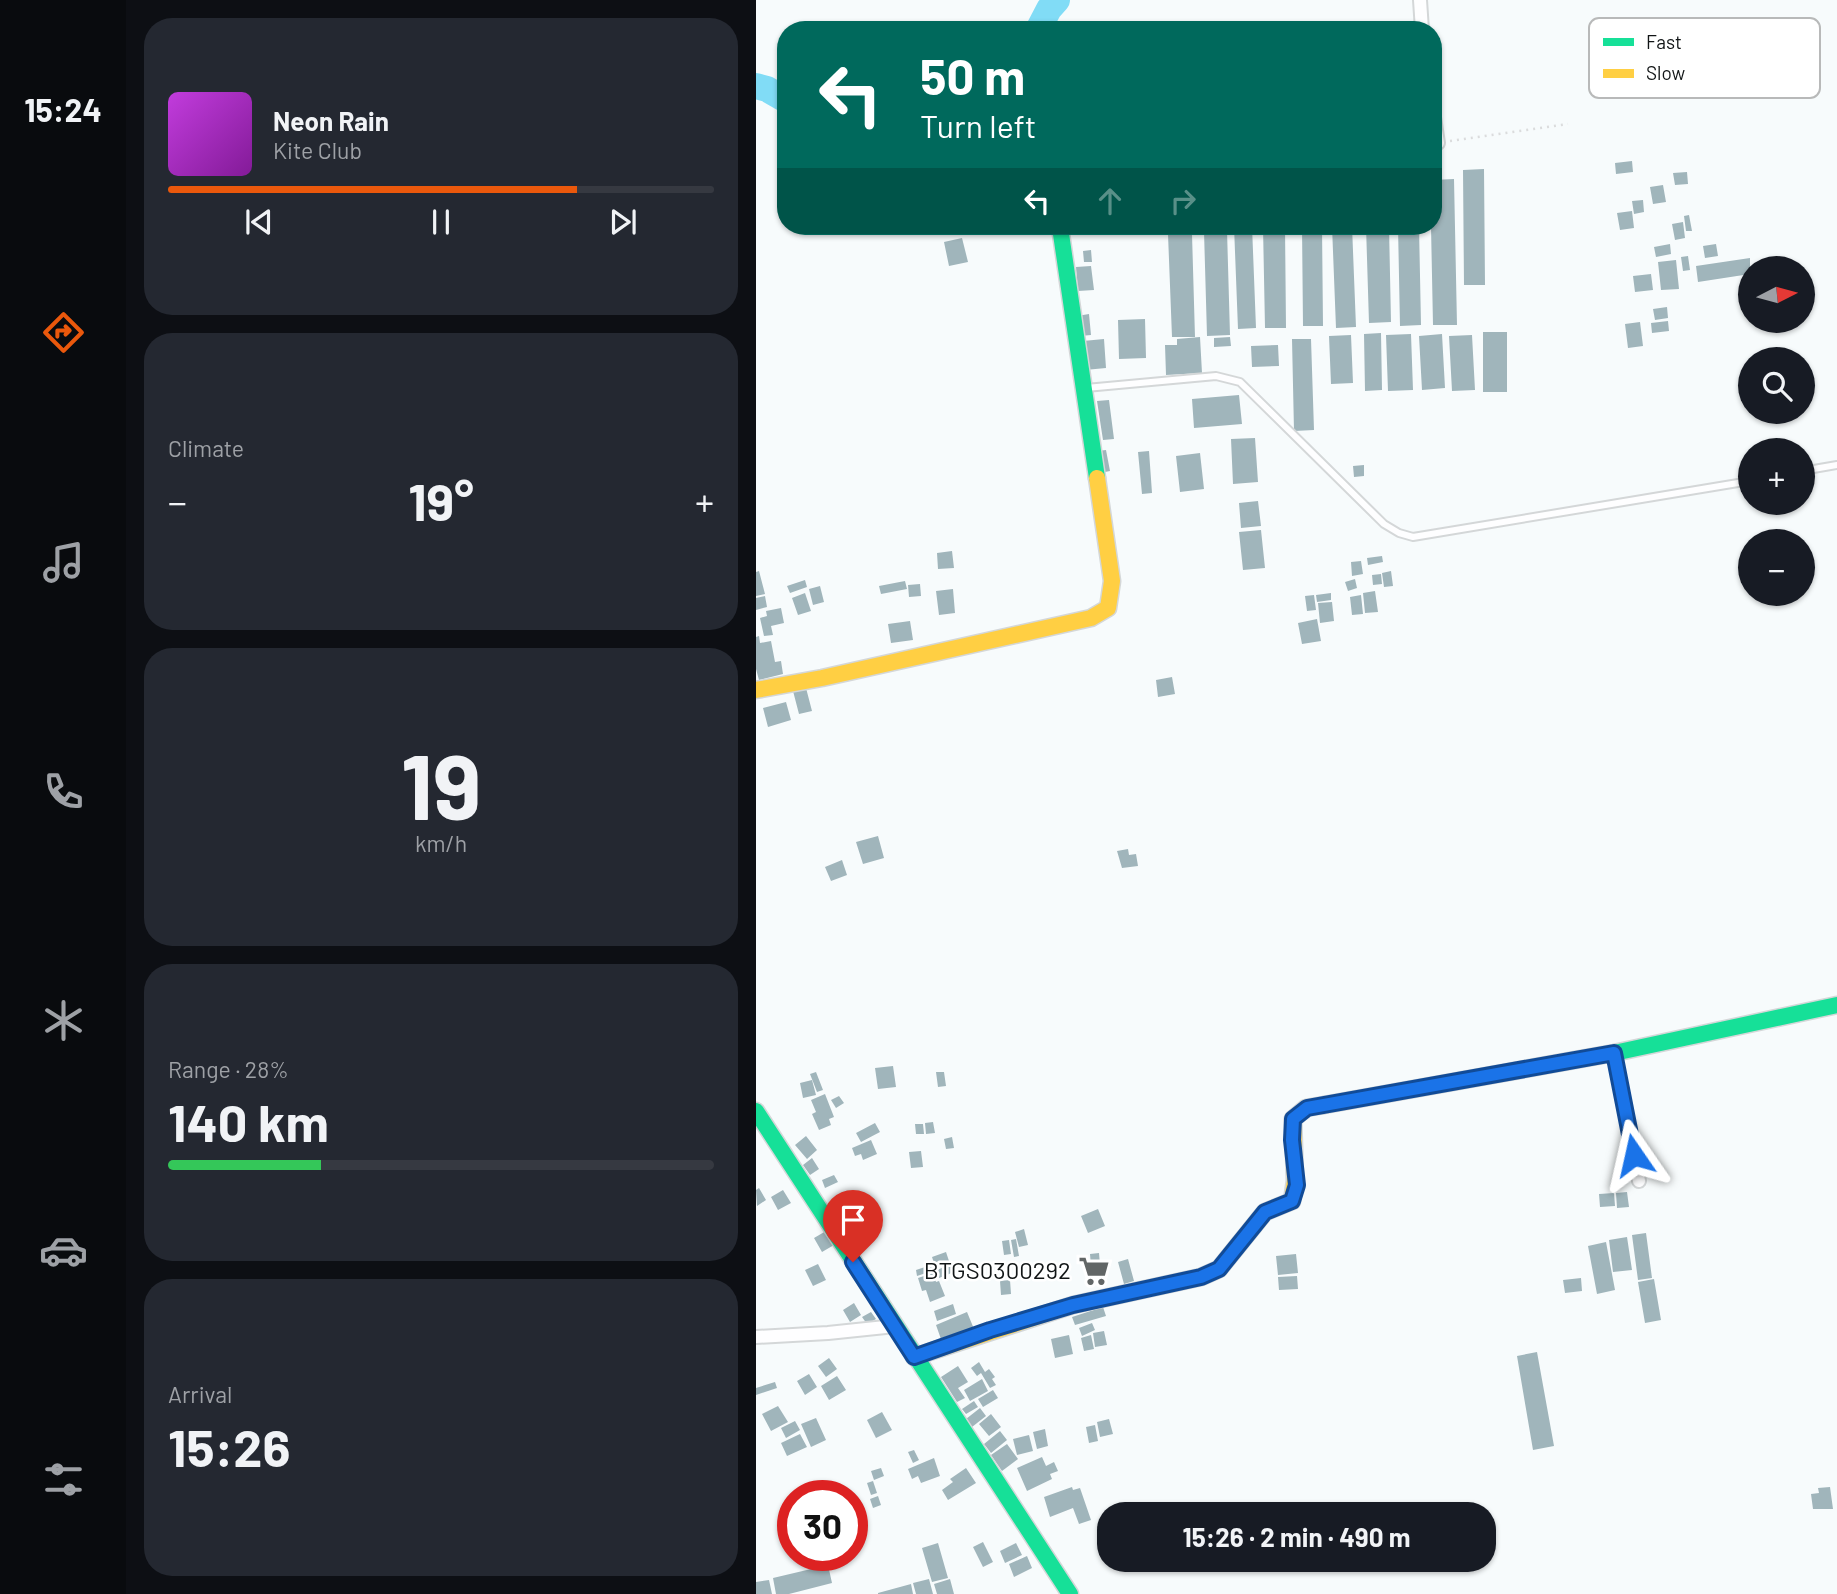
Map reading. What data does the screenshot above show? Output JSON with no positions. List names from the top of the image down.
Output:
{
  "places": {
    "supermarket": ["BTGS0300292"]
  },
  "legend": ["Fast", "Slow"],
  "north": "right",
  "page": {
    "tabs": "15:24",
    "turn": ["50 m", "Turn left"],
    "song": ["Neon Rain", "Kite Club"],
    "map_buttons": ["+", "−"],
    "tile": [
      "Climate",
      ["19", "km/h"],
      ["Range · 28%", "140 km"],
      ["Arrival", "15:26"]
    ],
    "heat": ["−", "19°", "+"],
    "limit": "30",
    "trip": "15:26 · 2 min · 490 m"
  }
}
